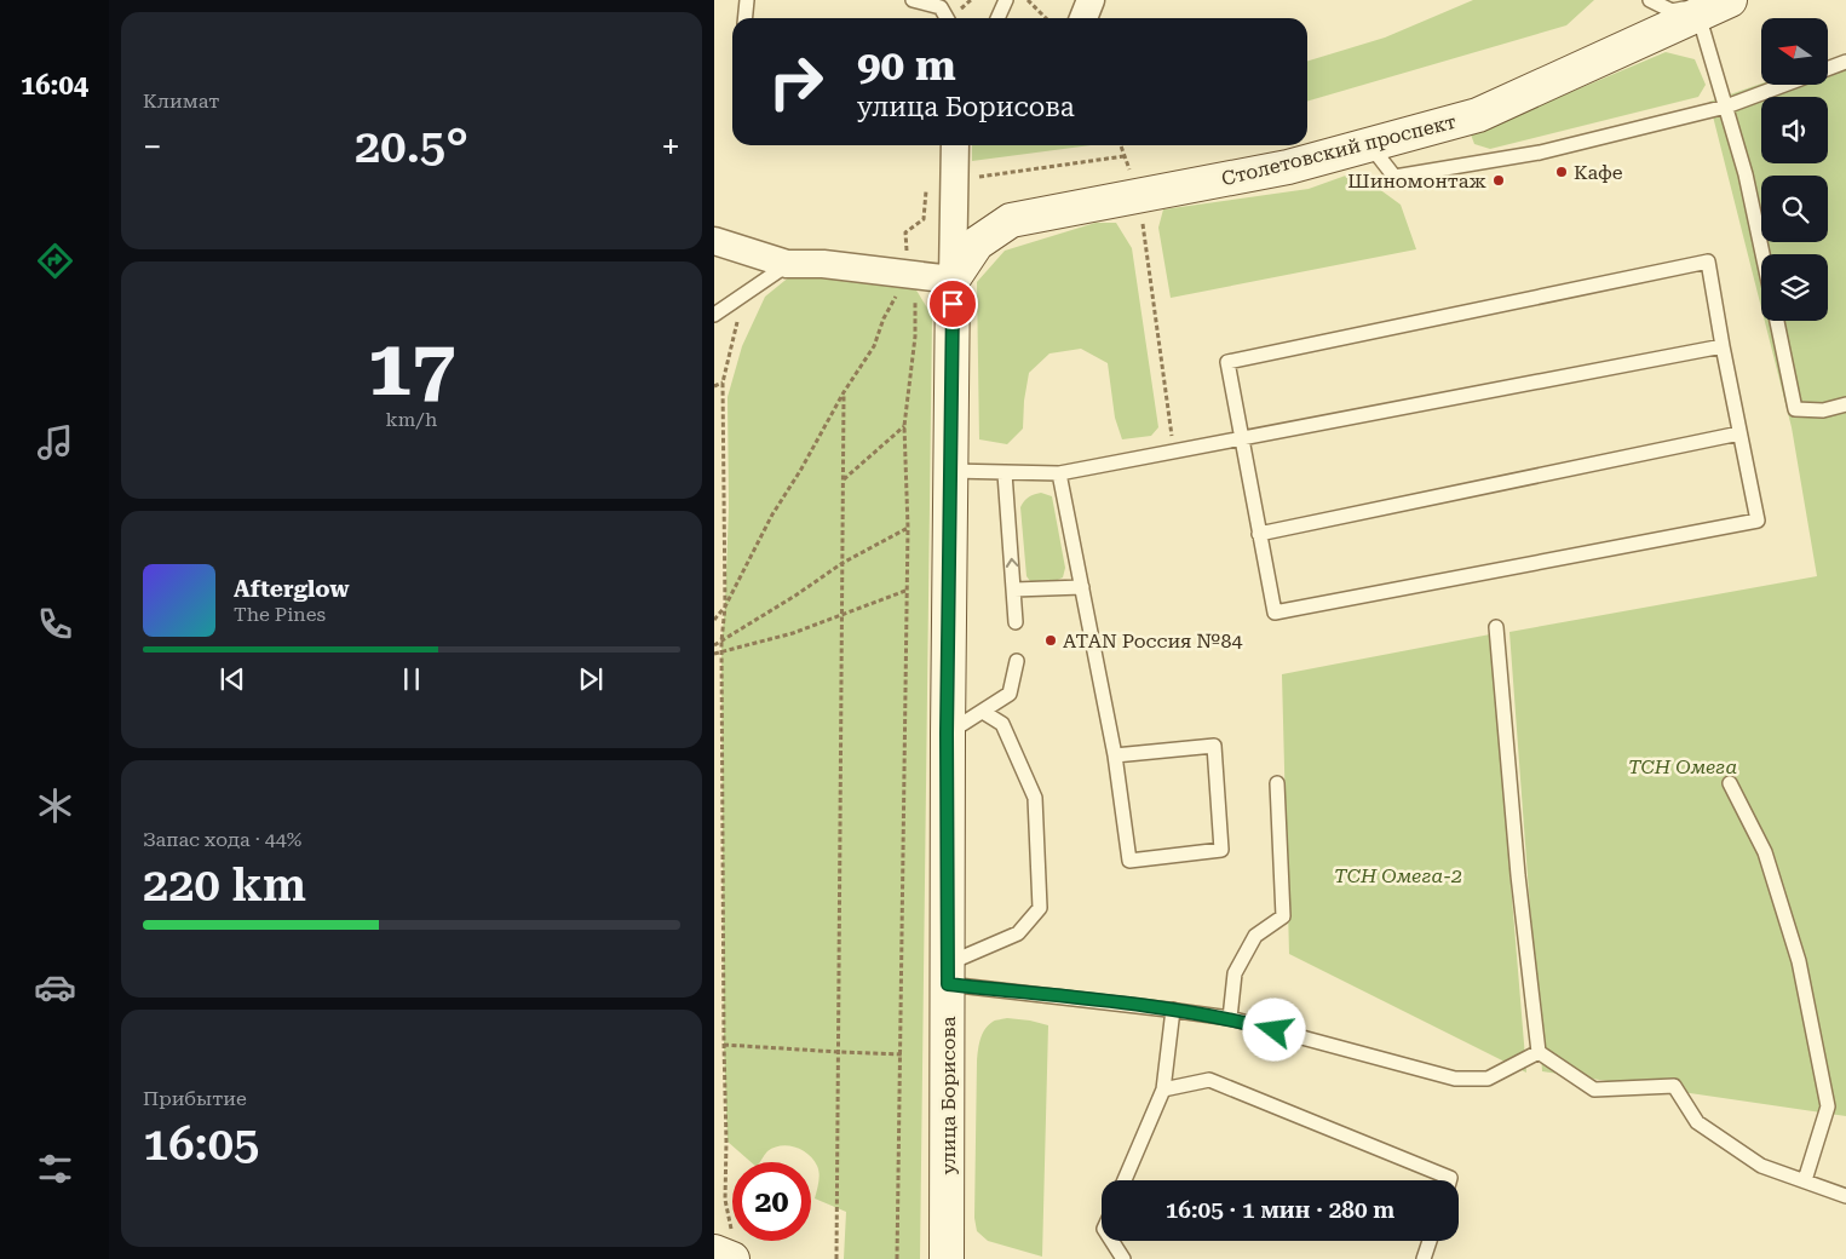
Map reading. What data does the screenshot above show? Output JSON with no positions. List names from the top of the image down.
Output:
{
  "streets": {
    "main road": ["Столетовский проспект", "улица Борисова"]
  },
  "crossings": [
    ["Столетовский проспект", "улица Борисова"]
  ],
  "parks": ["ТСН Омега", "ТСН Омега-2"],
  "places": ["Кафе", "Шиномонтаж", "ATAN Россия №84"],
  "north": "left",
  "page": {
    "tabs": "16:04",
    "tile": [
      "Климат",
      ["17", "km/h"],
      ["Запас хода · 44%", "220 km"],
      ["Прибытие", "16:05"]
    ],
    "turn": ["90 m", "улица Борисова"],
    "heat": ["−", "20.5°", "+"],
    "song": ["Afterglow", "The Pines"],
    "limit": "20",
    "trip": "16:05 · 1 мин · 280 m"
  }
}
